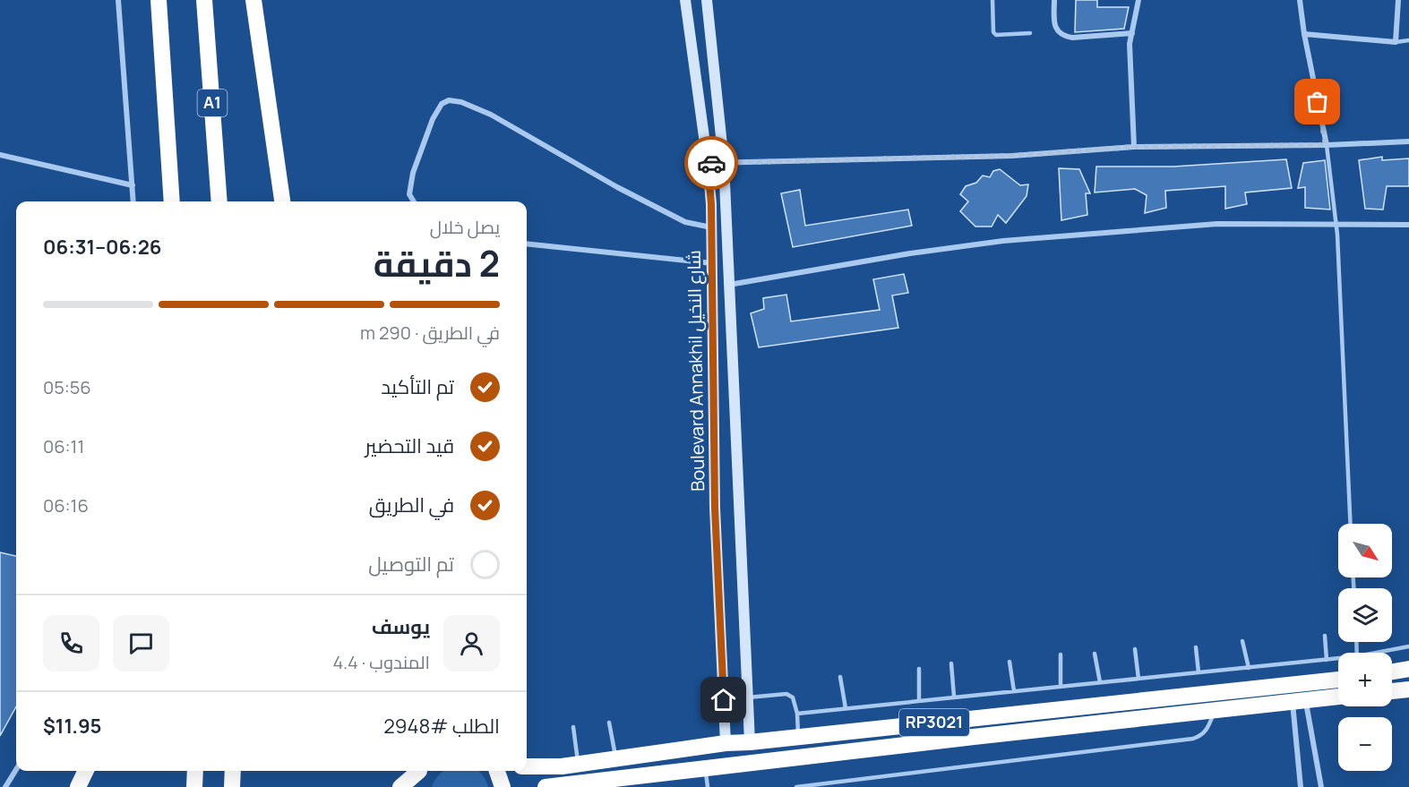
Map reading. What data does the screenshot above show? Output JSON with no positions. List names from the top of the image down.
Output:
{
  "streets": {
    "highway": ["A1", "RP3021"],
    "street": ["Boulevard Annakhil شارع النخيل"]
  },
  "crossings": [
    ["Boulevard Annakhil شارع النخيل", "RP3021"]
  ],
  "north": "bottom right",
  "page": {
    "heading": ["2 دقيقة", "يصل خلال", "06:26–06:31"],
    "panel": [
      "يوسف",
      "المندوب · 4.4",
      "الطلب #2948",
      "$11.95"
    ],
    "bar": "في الطريق · 290 m",
    "list": [
      ["تم التأكيد", "05:56"],
      ["قيد التحضير", "06:11"],
      ["في الطريق", "06:16"],
      "تم التوصيل"
    ],
    "map_buttons": ["+", "−"]
  }
}
